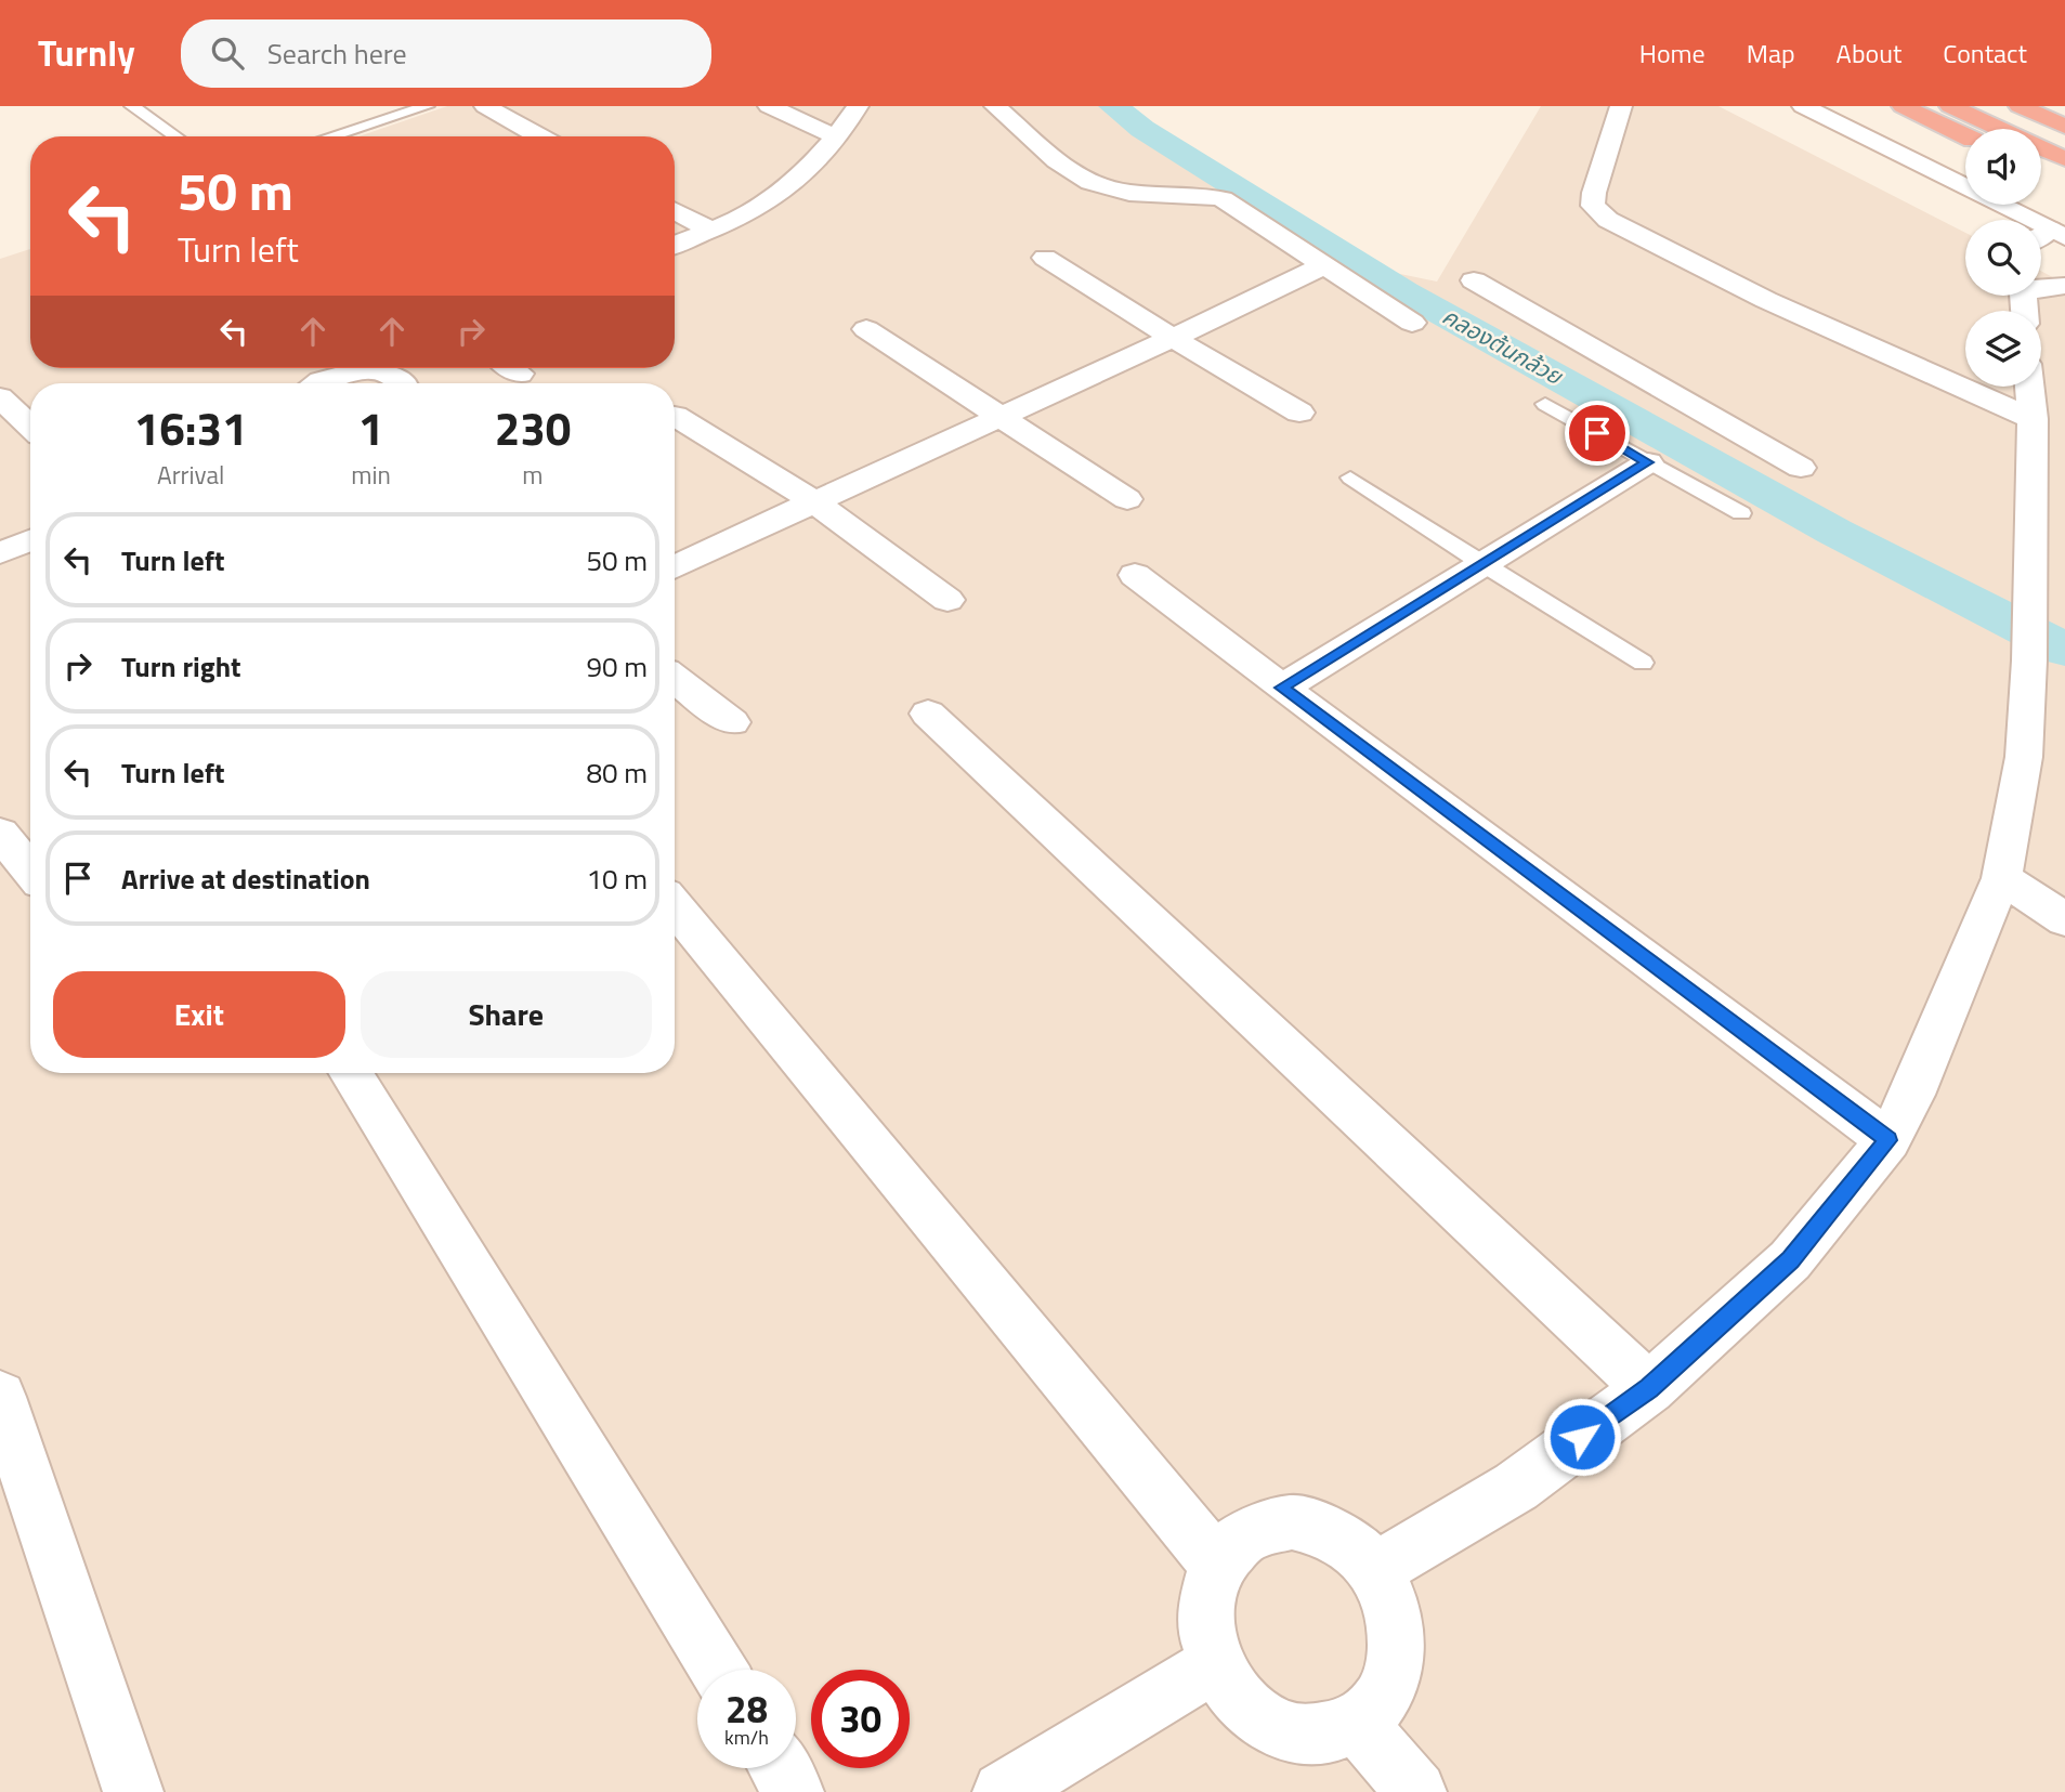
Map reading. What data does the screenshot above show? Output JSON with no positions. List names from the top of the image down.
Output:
{
  "water": ["คลองต้นกล้วย"],
  "page": {
    "header": "Turnly",
    "search": "Search here",
    "nav": [
      "Home",
      "Map",
      "About",
      "Contact"
    ],
    "turn": ["50 m", "Turn left"],
    "eta": [
      "16:31",
      "Arrival",
      "1",
      "min",
      "230",
      "m"
    ],
    "list": [
      {
        "name": "Turn left",
        "value": "50 m"
      },
      {
        "name": "Turn right",
        "value": "90 m"
      },
      {
        "name": "Turn left",
        "value": "80 m"
      },
      {
        "name": "Arrive at destination",
        "value": "10 m"
      }
    ],
    "buttons": ["Exit", "Share"],
    "speed": "28 km/h",
    "limit": "30"
  }
}
